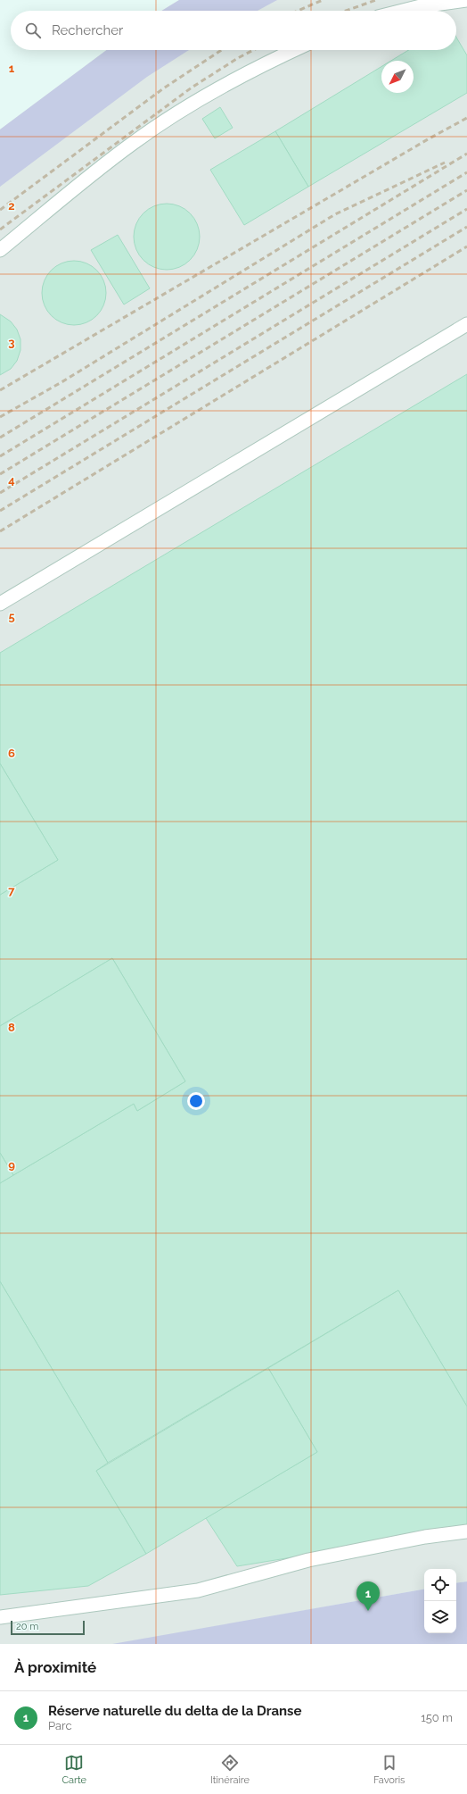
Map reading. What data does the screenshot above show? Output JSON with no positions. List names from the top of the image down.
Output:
{
  "scale_bar": "20 m",
  "north": "bottom left",
  "page": {
    "search": "Rechercher",
    "pins": "1",
    "scale": "20 m",
    "heading": "À proximité",
    "list": [
      {
        "mark": "1",
        "name": "Réserve naturelle du delta de la Dranse",
        "note": "Parc",
        "value": "150 m"
      }
    ],
    "nav": ["Carte", "Itinéraire", "Favoris"]
  },
  "grid": {
    "rows": [
      "1",
      "2",
      "3",
      "4",
      "5",
      "6",
      "7",
      "8",
      "9"
    ]
  }
}
